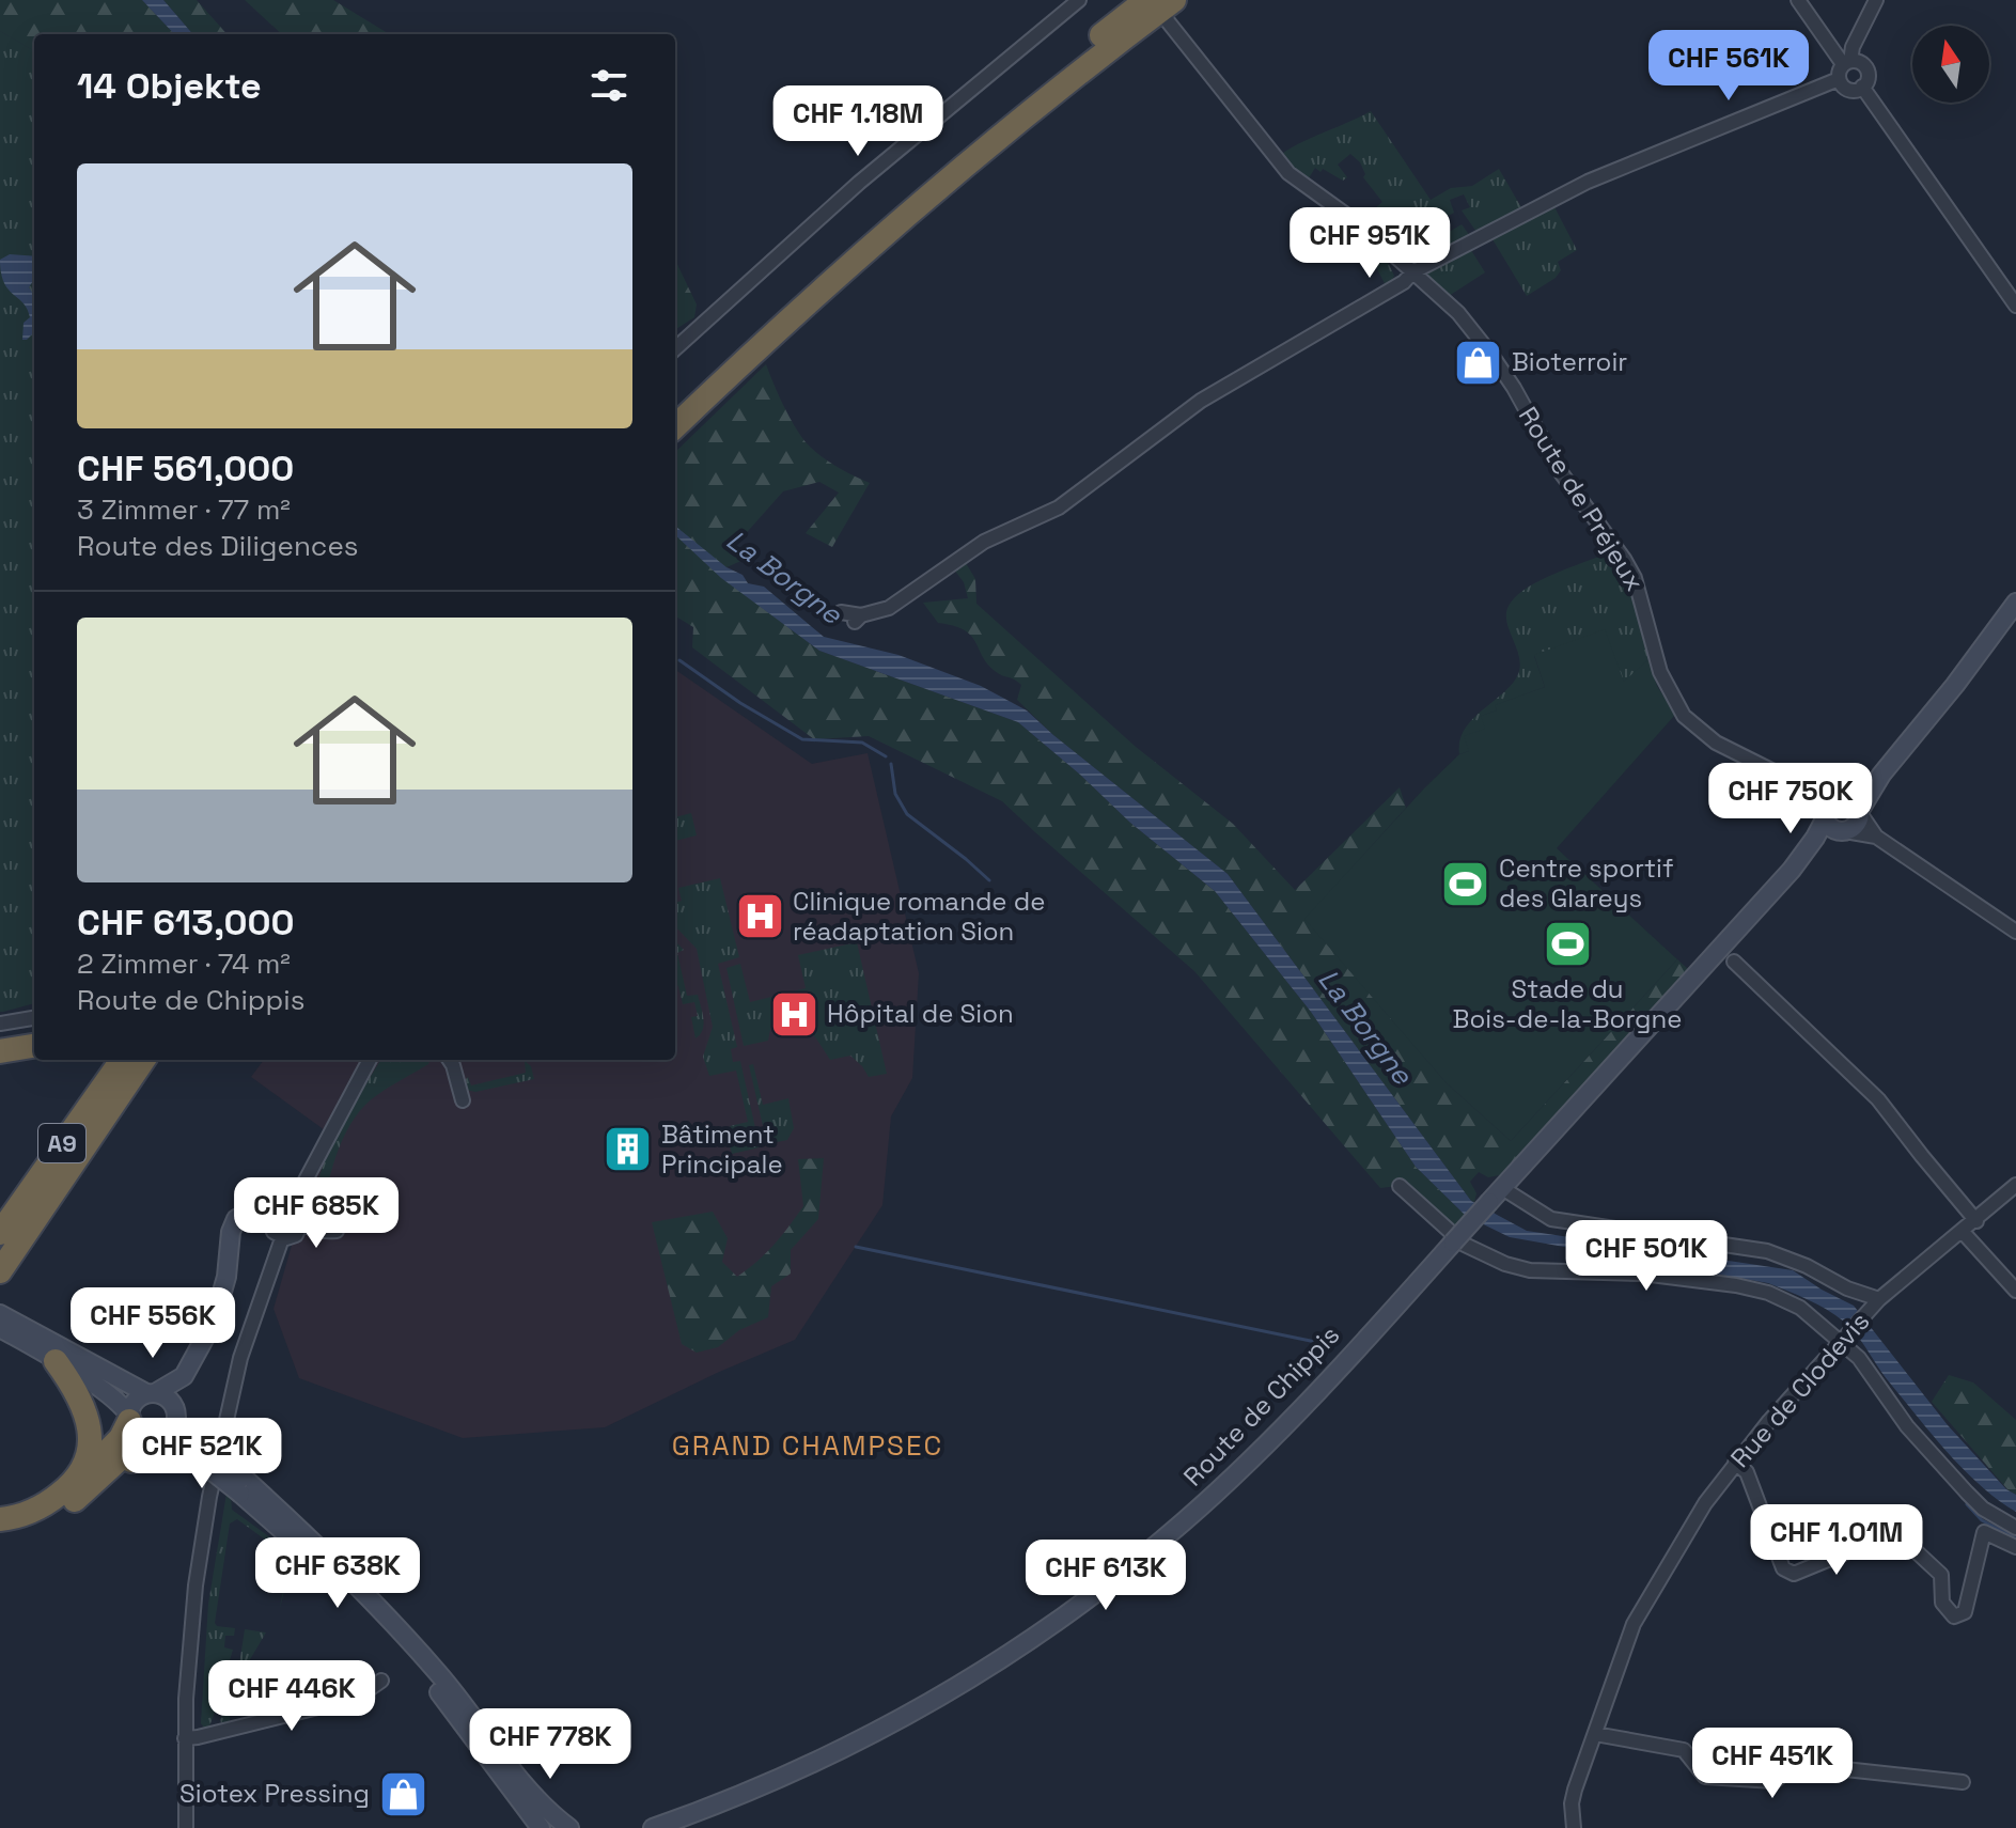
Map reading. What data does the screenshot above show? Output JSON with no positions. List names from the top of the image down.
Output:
{
  "streets": {
    "highway": ["A9"],
    "street": ["Route de Préjeux", "Rue de Clodevis", "Route de Chippis"]
  },
  "crossings": [
    ["Route de Préjeux", "Route de Chippis"]
  ],
  "districts": ["GRAND CHAMPSEC"],
  "water": ["La Borgne"],
  "places": {
    "shop": ["Bioterroir", "Siotex Pressing"],
    "sports": ["Centre sportif des Glareys", "Stade du Bois-de-la-Borgne"],
    "hospital": ["Clinique romande de réadaptation Sion", "Hôpital de Sion"],
    "building": ["Bâtiment Principale"]
  },
  "north": "top",
  "page": {
    "price": [
      "CHF 561K",
      "CHF 1.18M",
      "CHF 951K",
      "CHF 750K",
      "CHF 685K",
      "CHF 501K",
      "CHF 556K",
      "CHF 521K",
      "CHF 1.01M",
      "CHF 638K",
      "CHF 613K",
      "CHF 446K",
      "CHF 778K",
      "CHF 451K"
    ],
    "heading": "14 Objekte",
    "list": [
      {
        "name": "CHF 561,000",
        "note": "3 Zimmer · 77 m² · Route des Diligences"
      },
      {
        "name": "CHF 613,000",
        "note": "2 Zimmer · 74 m² · Route de Chippis"
      }
    ]
  }
}
